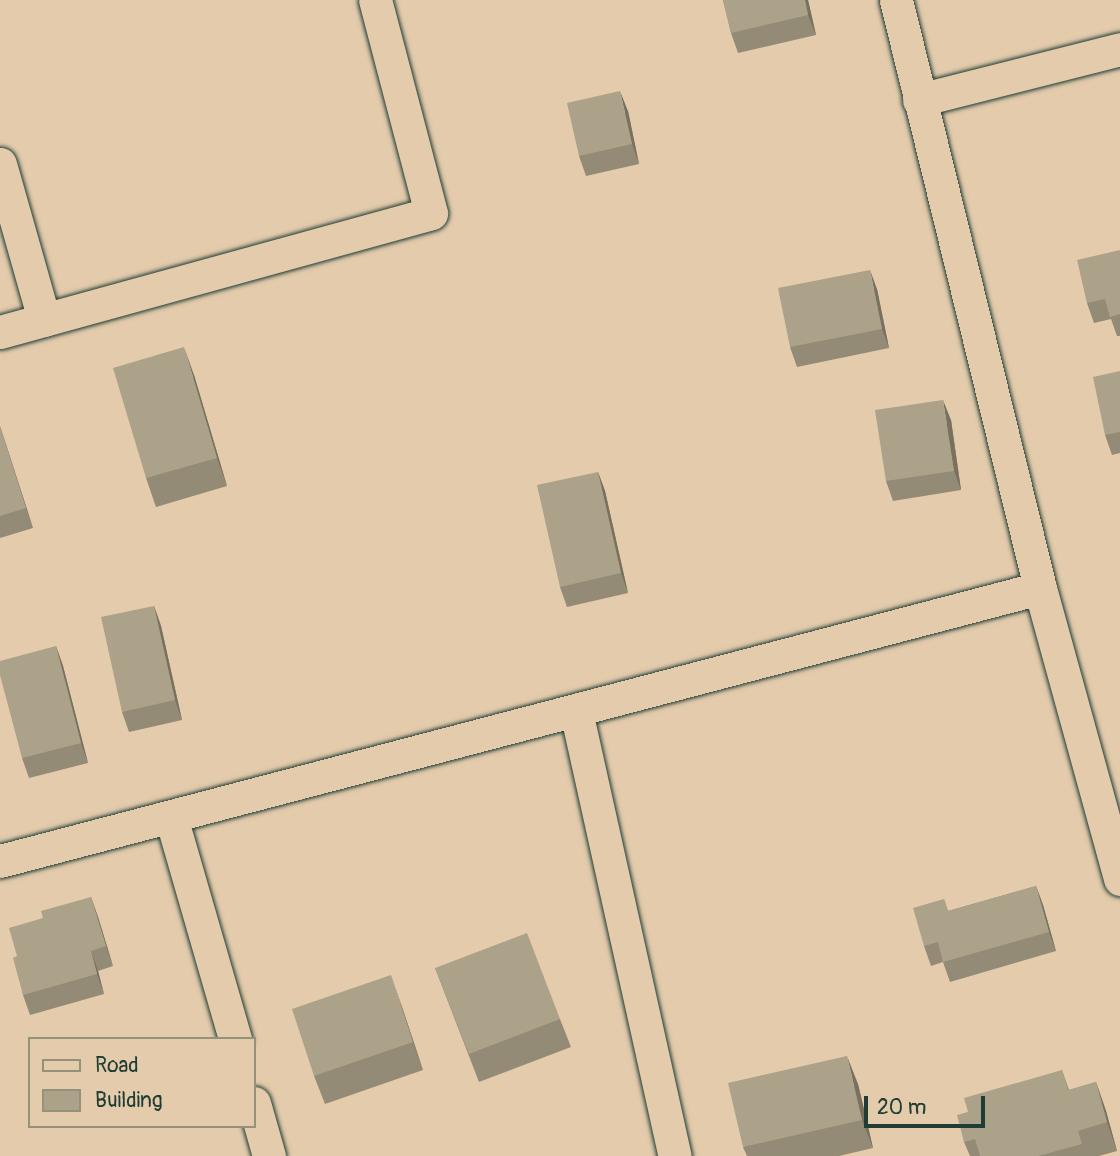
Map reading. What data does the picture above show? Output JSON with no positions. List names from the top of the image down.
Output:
{
  "legend": ["Road", "Building"],
  "scale_bar": "20 m"
}
